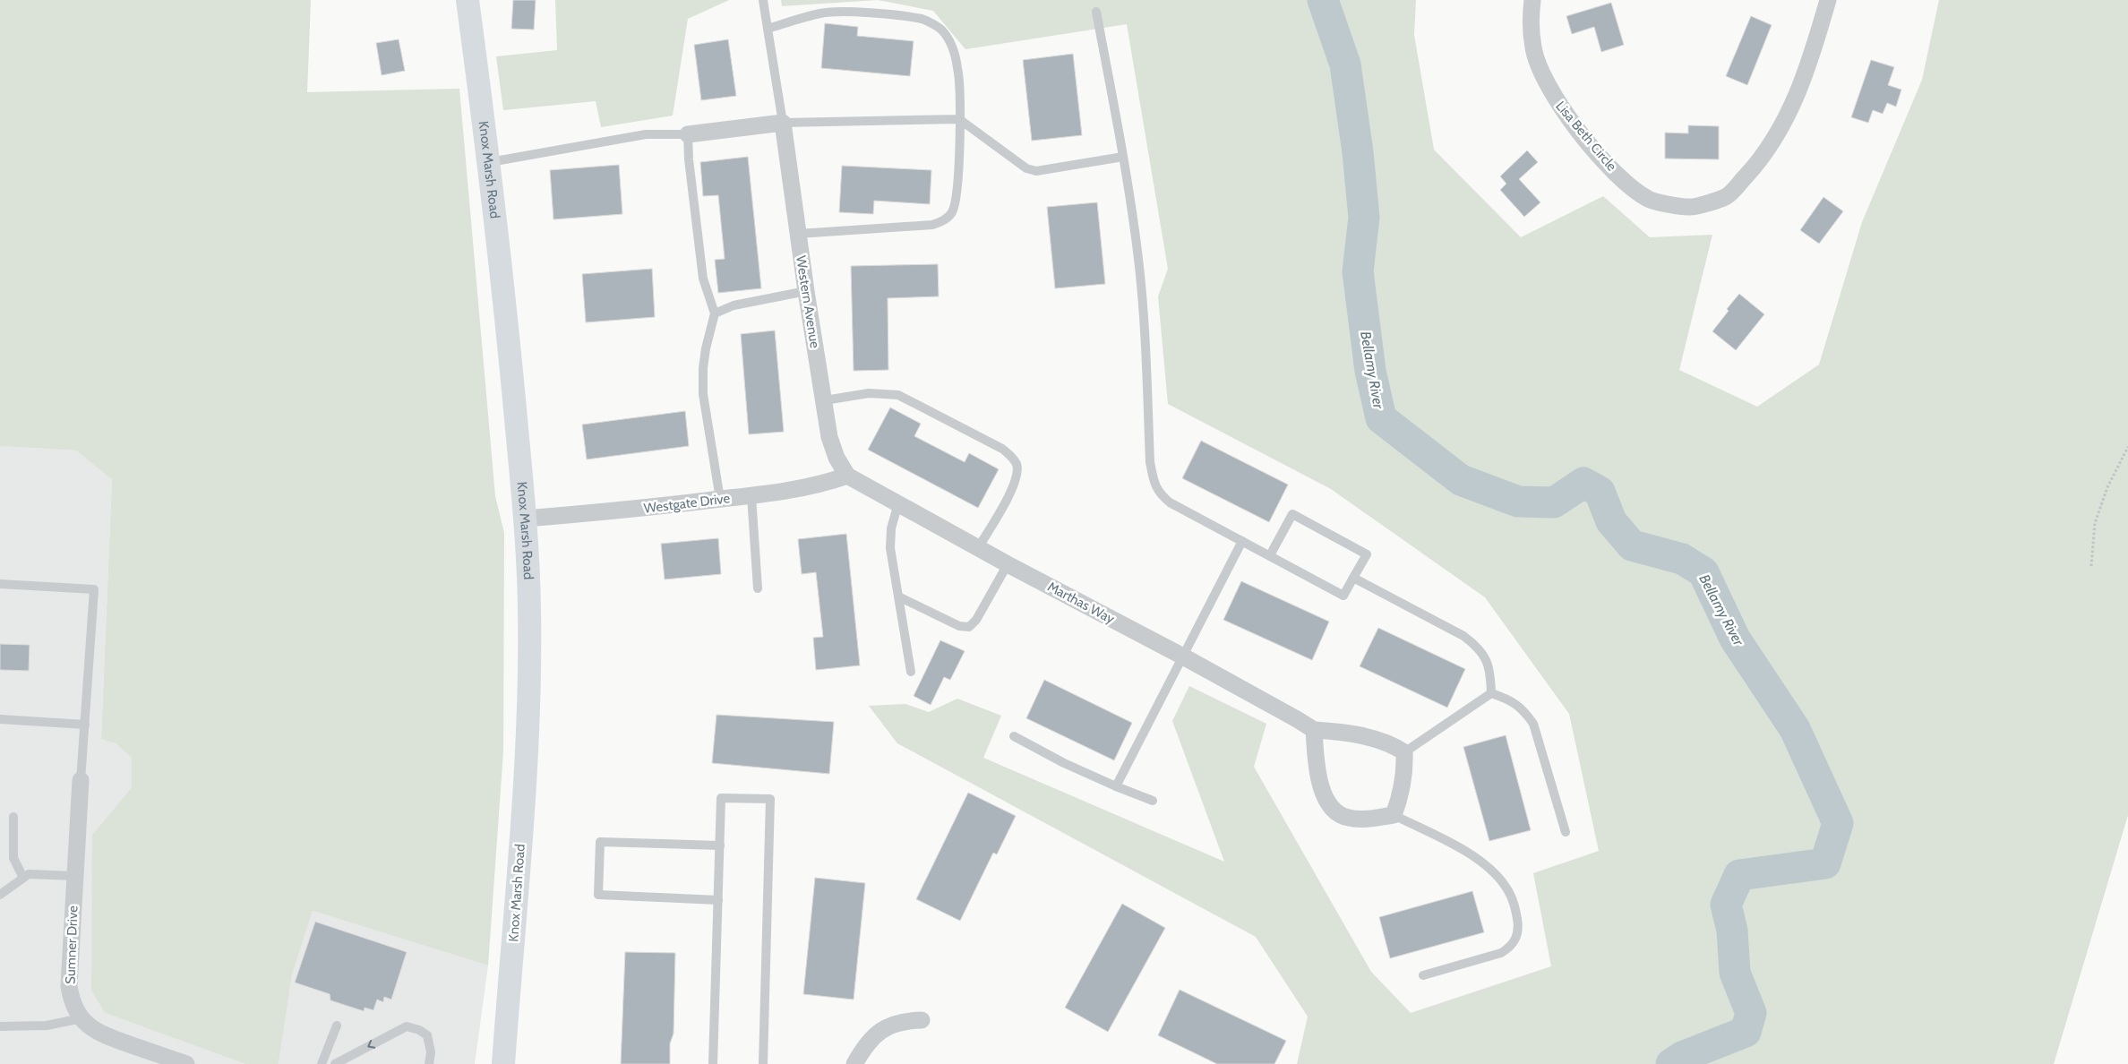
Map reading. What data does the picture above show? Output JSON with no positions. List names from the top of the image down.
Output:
{
  "streets": {
    "main road": ["Knox Marsh Road"],
    "street": [
      "Lisa Beth Circle",
      "Western Avenue",
      "Westgate Drive",
      "Marthas Way",
      "Sumner Drive"
    ]
  },
  "crossings": [
    ["Knox Marsh Road", "Westgate Drive"],
    ["Western Avenue", "Westgate Drive"],
    ["Western Avenue", "Marthas Way"],
    ["Westgate Drive", "Marthas Way"]
  ],
  "water": ["Bellamy River"]
}
